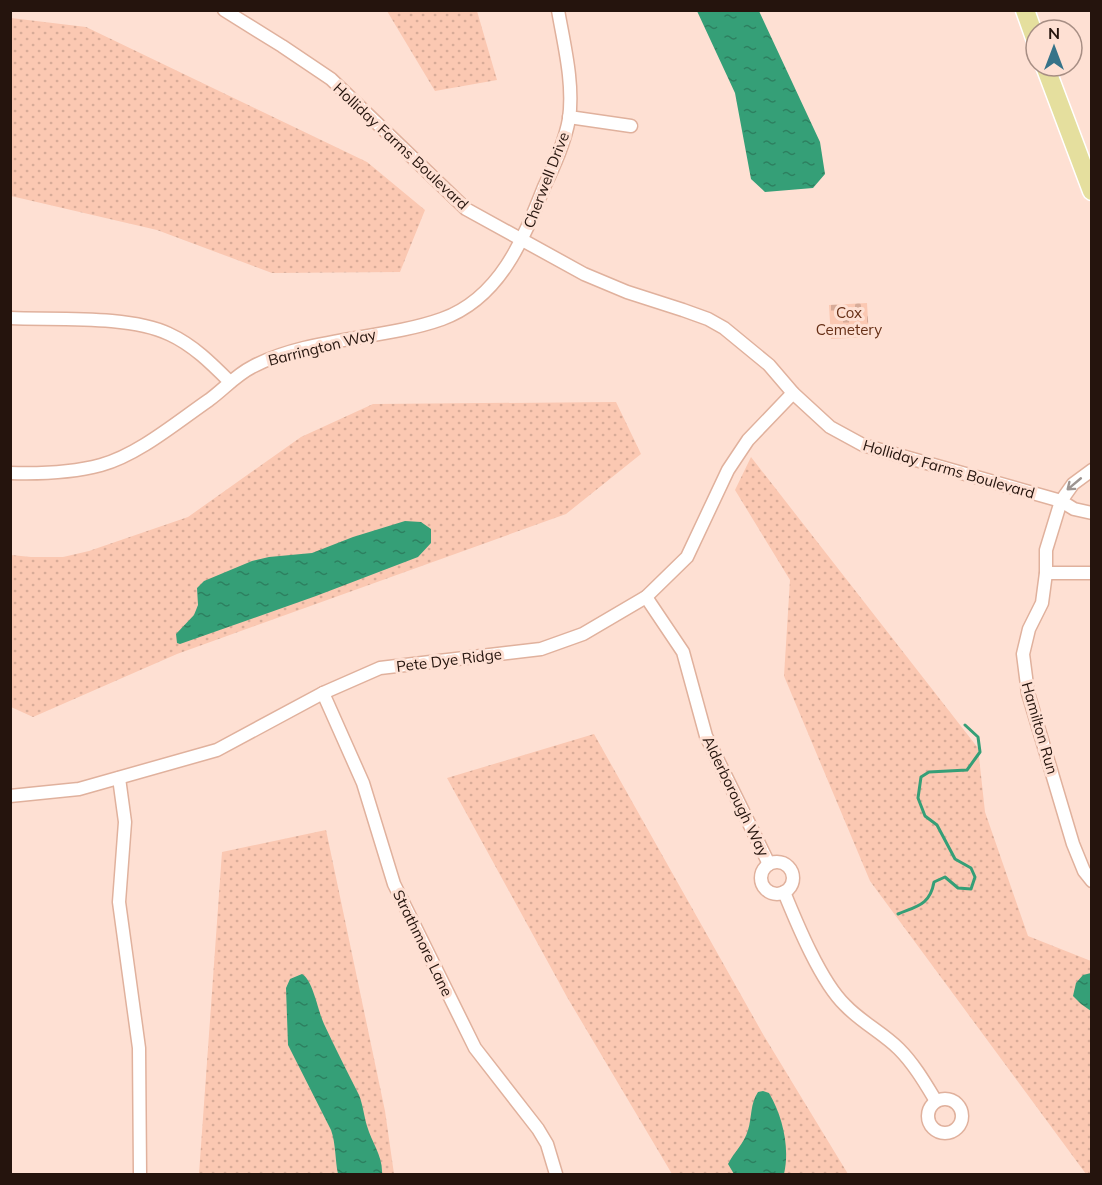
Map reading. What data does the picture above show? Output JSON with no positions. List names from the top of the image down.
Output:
{
  "streets": {
    "street": [
      "Holliday Farms Boulevard",
      "Cherwell Drive",
      "Barrington Way",
      "Pete Dye Ridge",
      "Hamilton Run",
      "Alderborough Way",
      "Strathmore Lane"
    ]
  },
  "crossings": [
    ["Holliday Farms Boulevard", "Cherwell Drive"],
    ["Holliday Farms Boulevard", "Barrington Way"],
    ["Holliday Farms Boulevard", "Pete Dye Ridge"],
    ["Holliday Farms Boulevard", "Hamilton Run"],
    ["Cherwell Drive", "Barrington Way"],
    ["Pete Dye Ridge", "Alderborough Way"],
    ["Pete Dye Ridge", "Strathmore Lane"]
  ],
  "parks": ["Cox Cemetery"],
  "north": "top"
}
